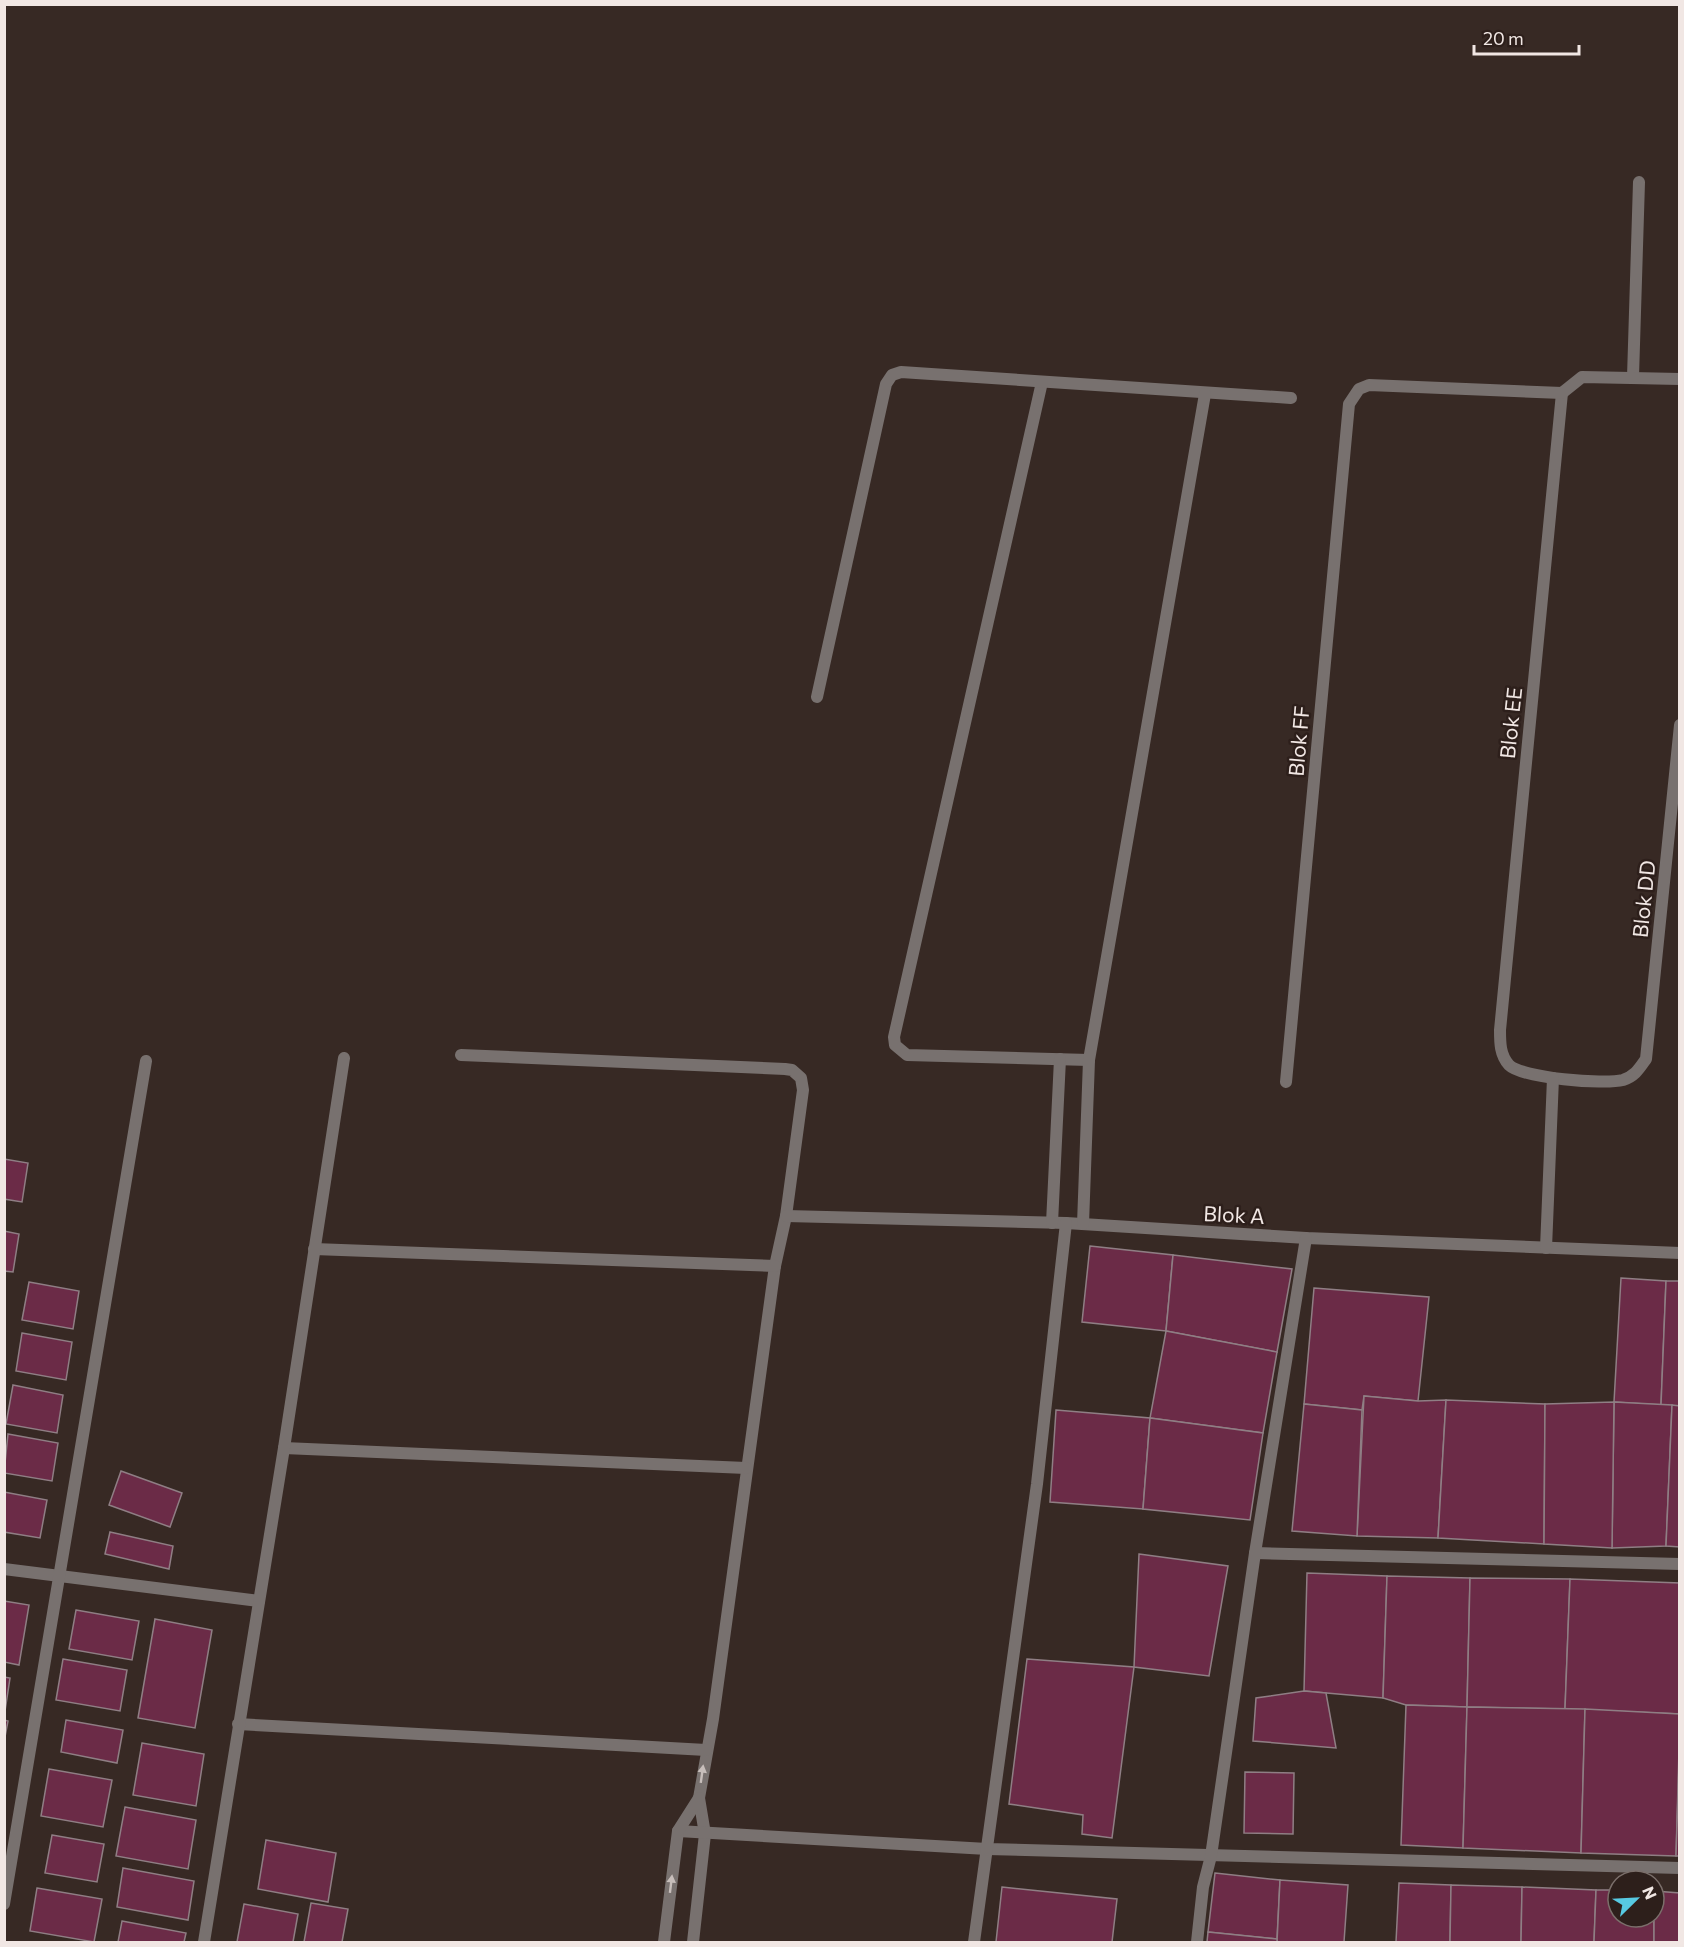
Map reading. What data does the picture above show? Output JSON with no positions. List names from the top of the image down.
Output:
{
  "streets": {
    "street": [
      "Blok EE",
      "Blok FF",
      "Blok DD",
      "Blok A"
    ]
  },
  "crossings": [
    ["Blok EE", "Blok FF"],
    ["Blok EE", "Blok DD"]
  ],
  "scale_bar": "20 m",
  "north": "top right"
}
